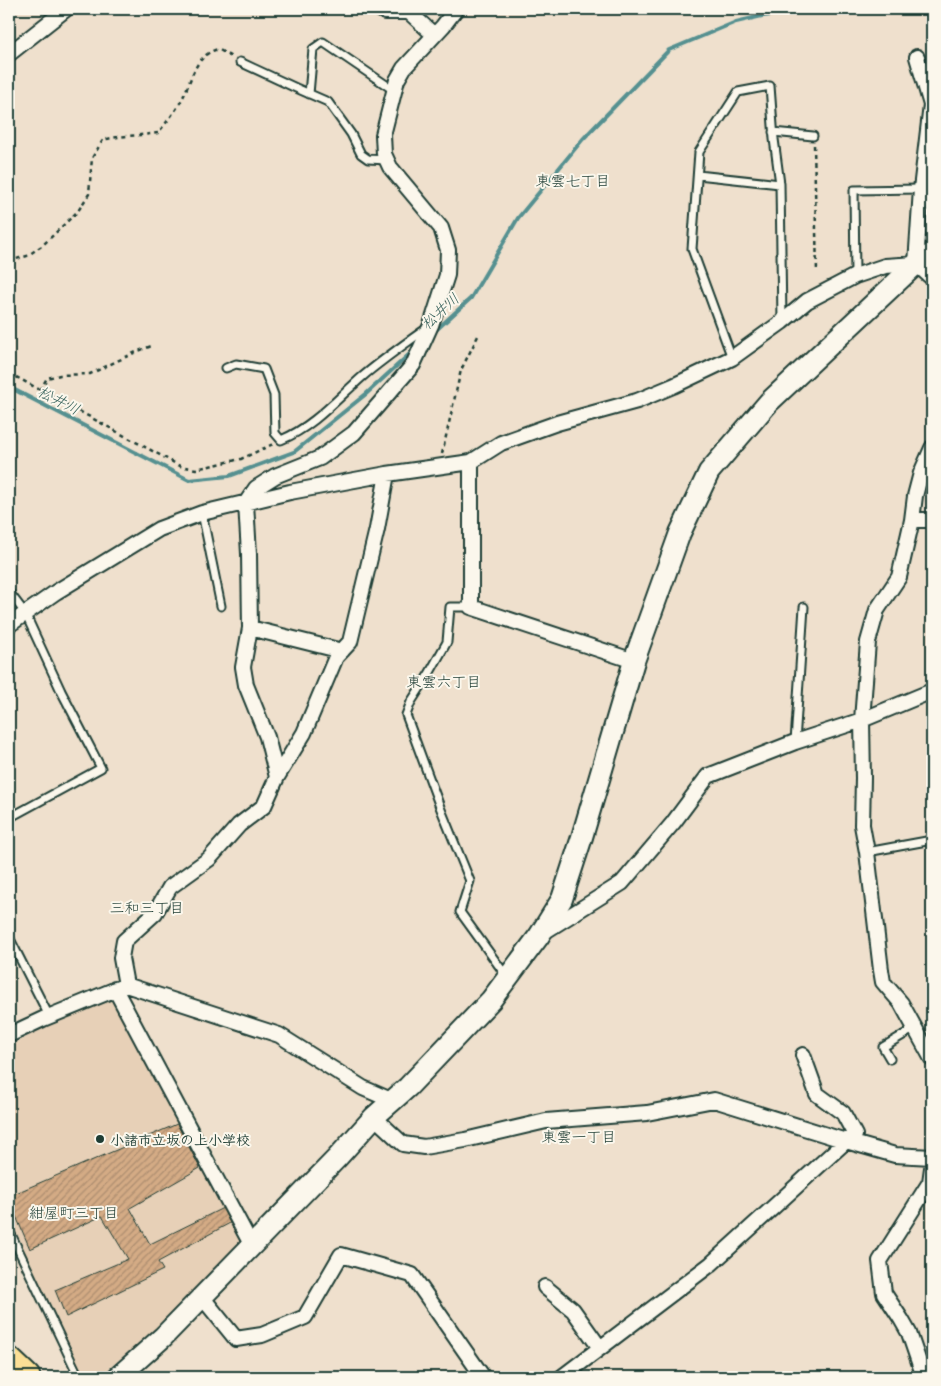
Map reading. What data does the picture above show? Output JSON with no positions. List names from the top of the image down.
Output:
{
  "districts": [
    "東雲七丁目",
    "東雲六丁目",
    "三和三丁目",
    "東雲一丁目",
    "紺屋町三丁目"
  ],
  "water": ["松井川"],
  "places": ["小諸市立坂の上小学校"]
}
